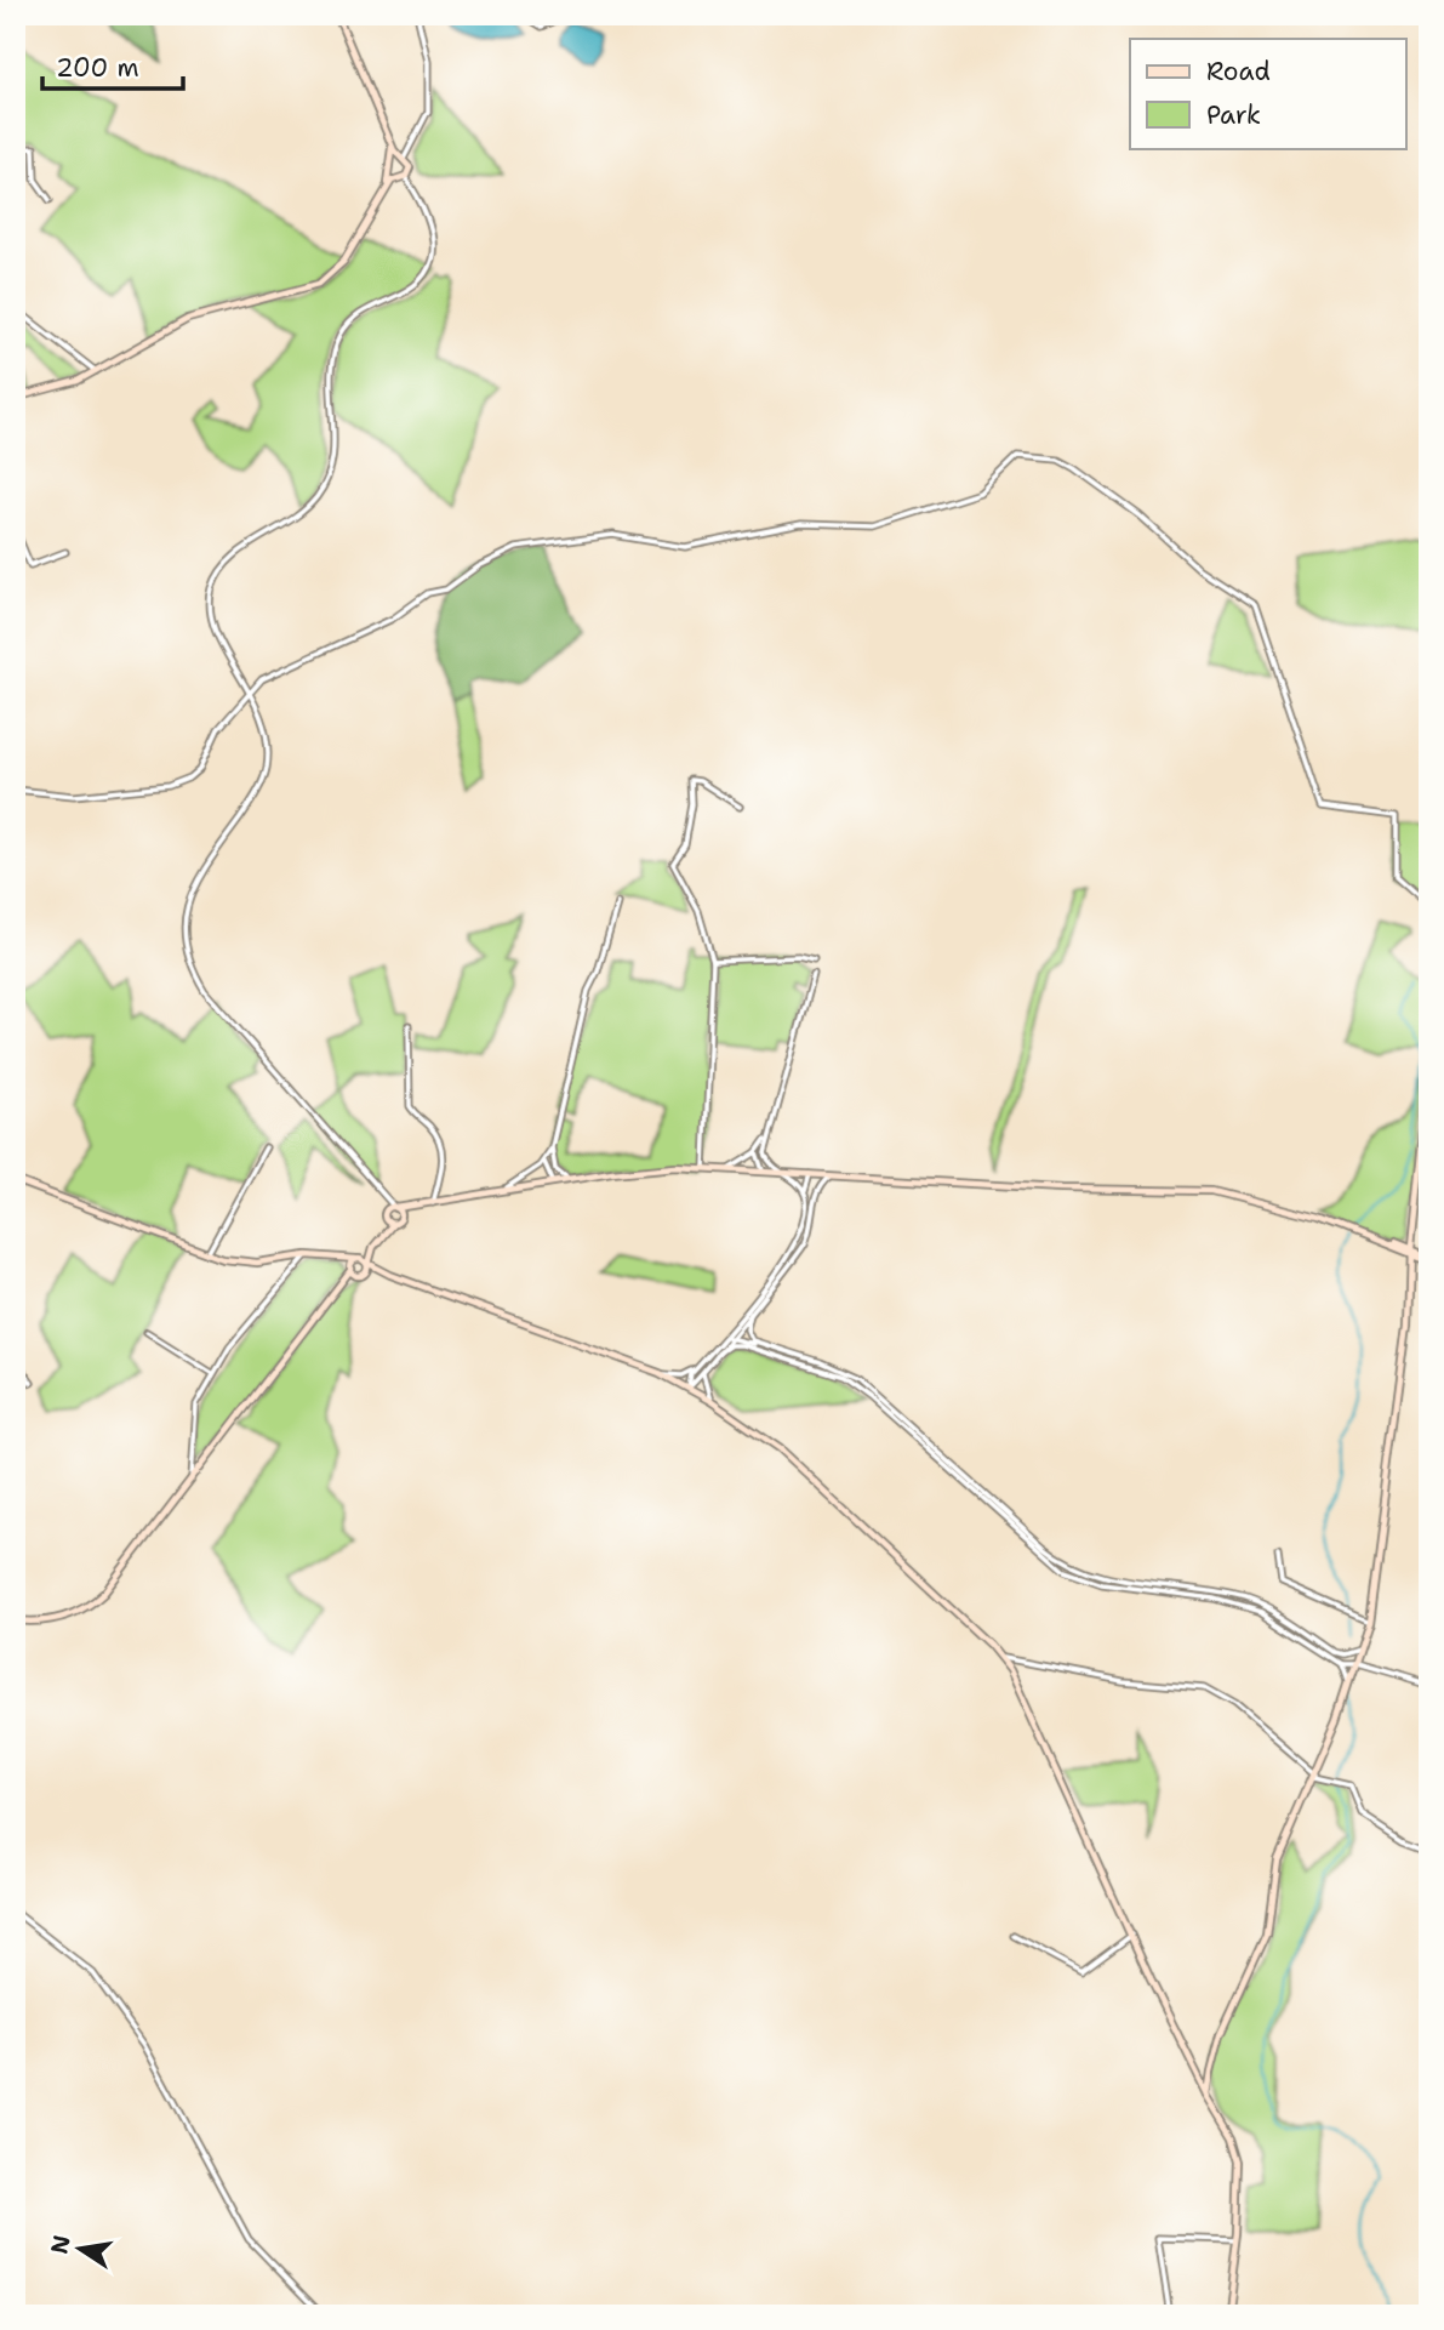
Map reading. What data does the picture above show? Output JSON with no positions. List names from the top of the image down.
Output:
{
  "legend": ["Road", "Park"],
  "scale_bar": "200 m",
  "north": "left"
}
